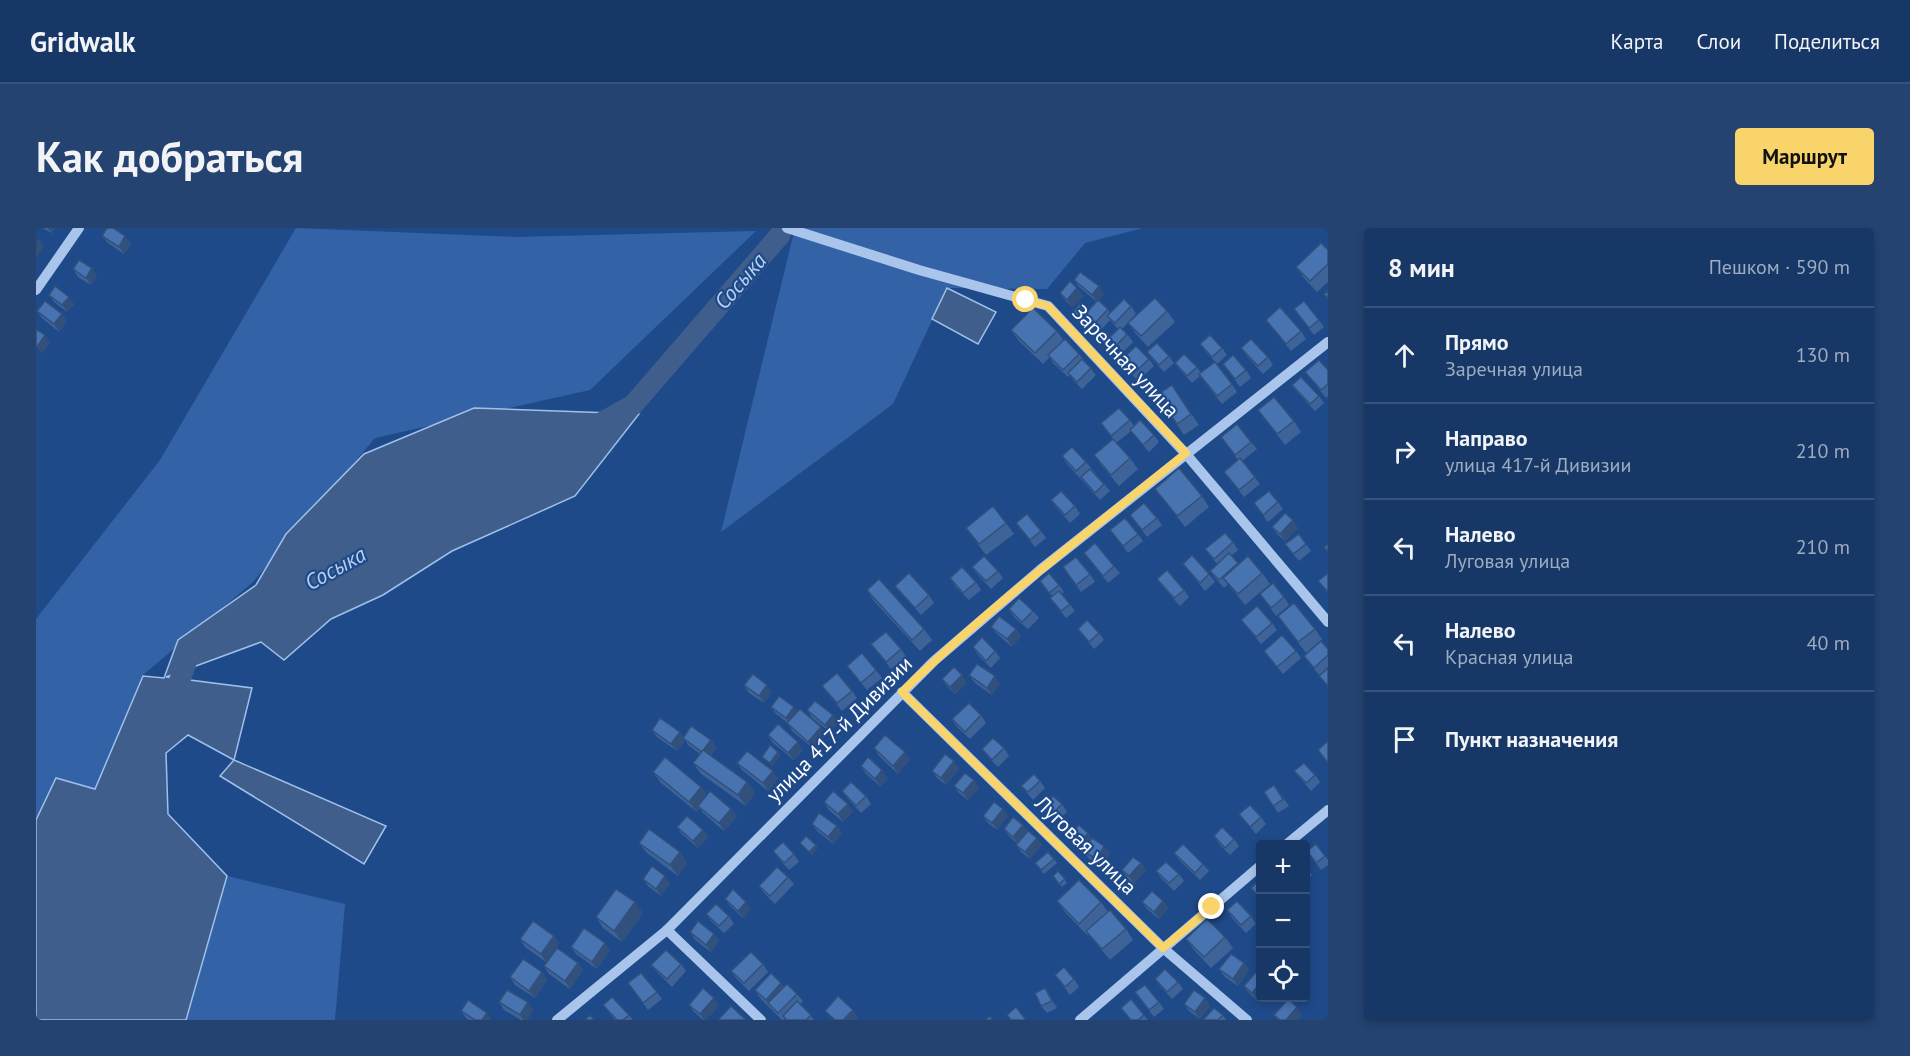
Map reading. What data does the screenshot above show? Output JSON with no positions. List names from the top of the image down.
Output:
{
  "streets": {
    "street": ["Заречная улица", "улица 417-й Дивизии", "Луговая улица"]
  },
  "crossings": [
    ["Заречная улица", "улица 417-й Дивизии"],
    ["улица 417-й Дивизии", "Луговая улица"]
  ],
  "water": ["Сосыка"],
  "page": {
    "header": "Gridwalk",
    "nav": ["Карта", "Слои", "Поделиться"],
    "buttons": "Маршрут",
    "title": "Как добраться",
    "heading": ["8 мин", "Пешком · 590 m"],
    "list": [
      ["Прямо", "Заречная улица", "130 m"],
      ["Направо", "улица 417-й Дивизии", "210 m"],
      ["Налево", "Луговая улица", "210 m"],
      ["Налево", "Красная улица", "40 m"],
      "Пункт назначения"
    ],
    "map_buttons": ["+", "−"]
  }
}
